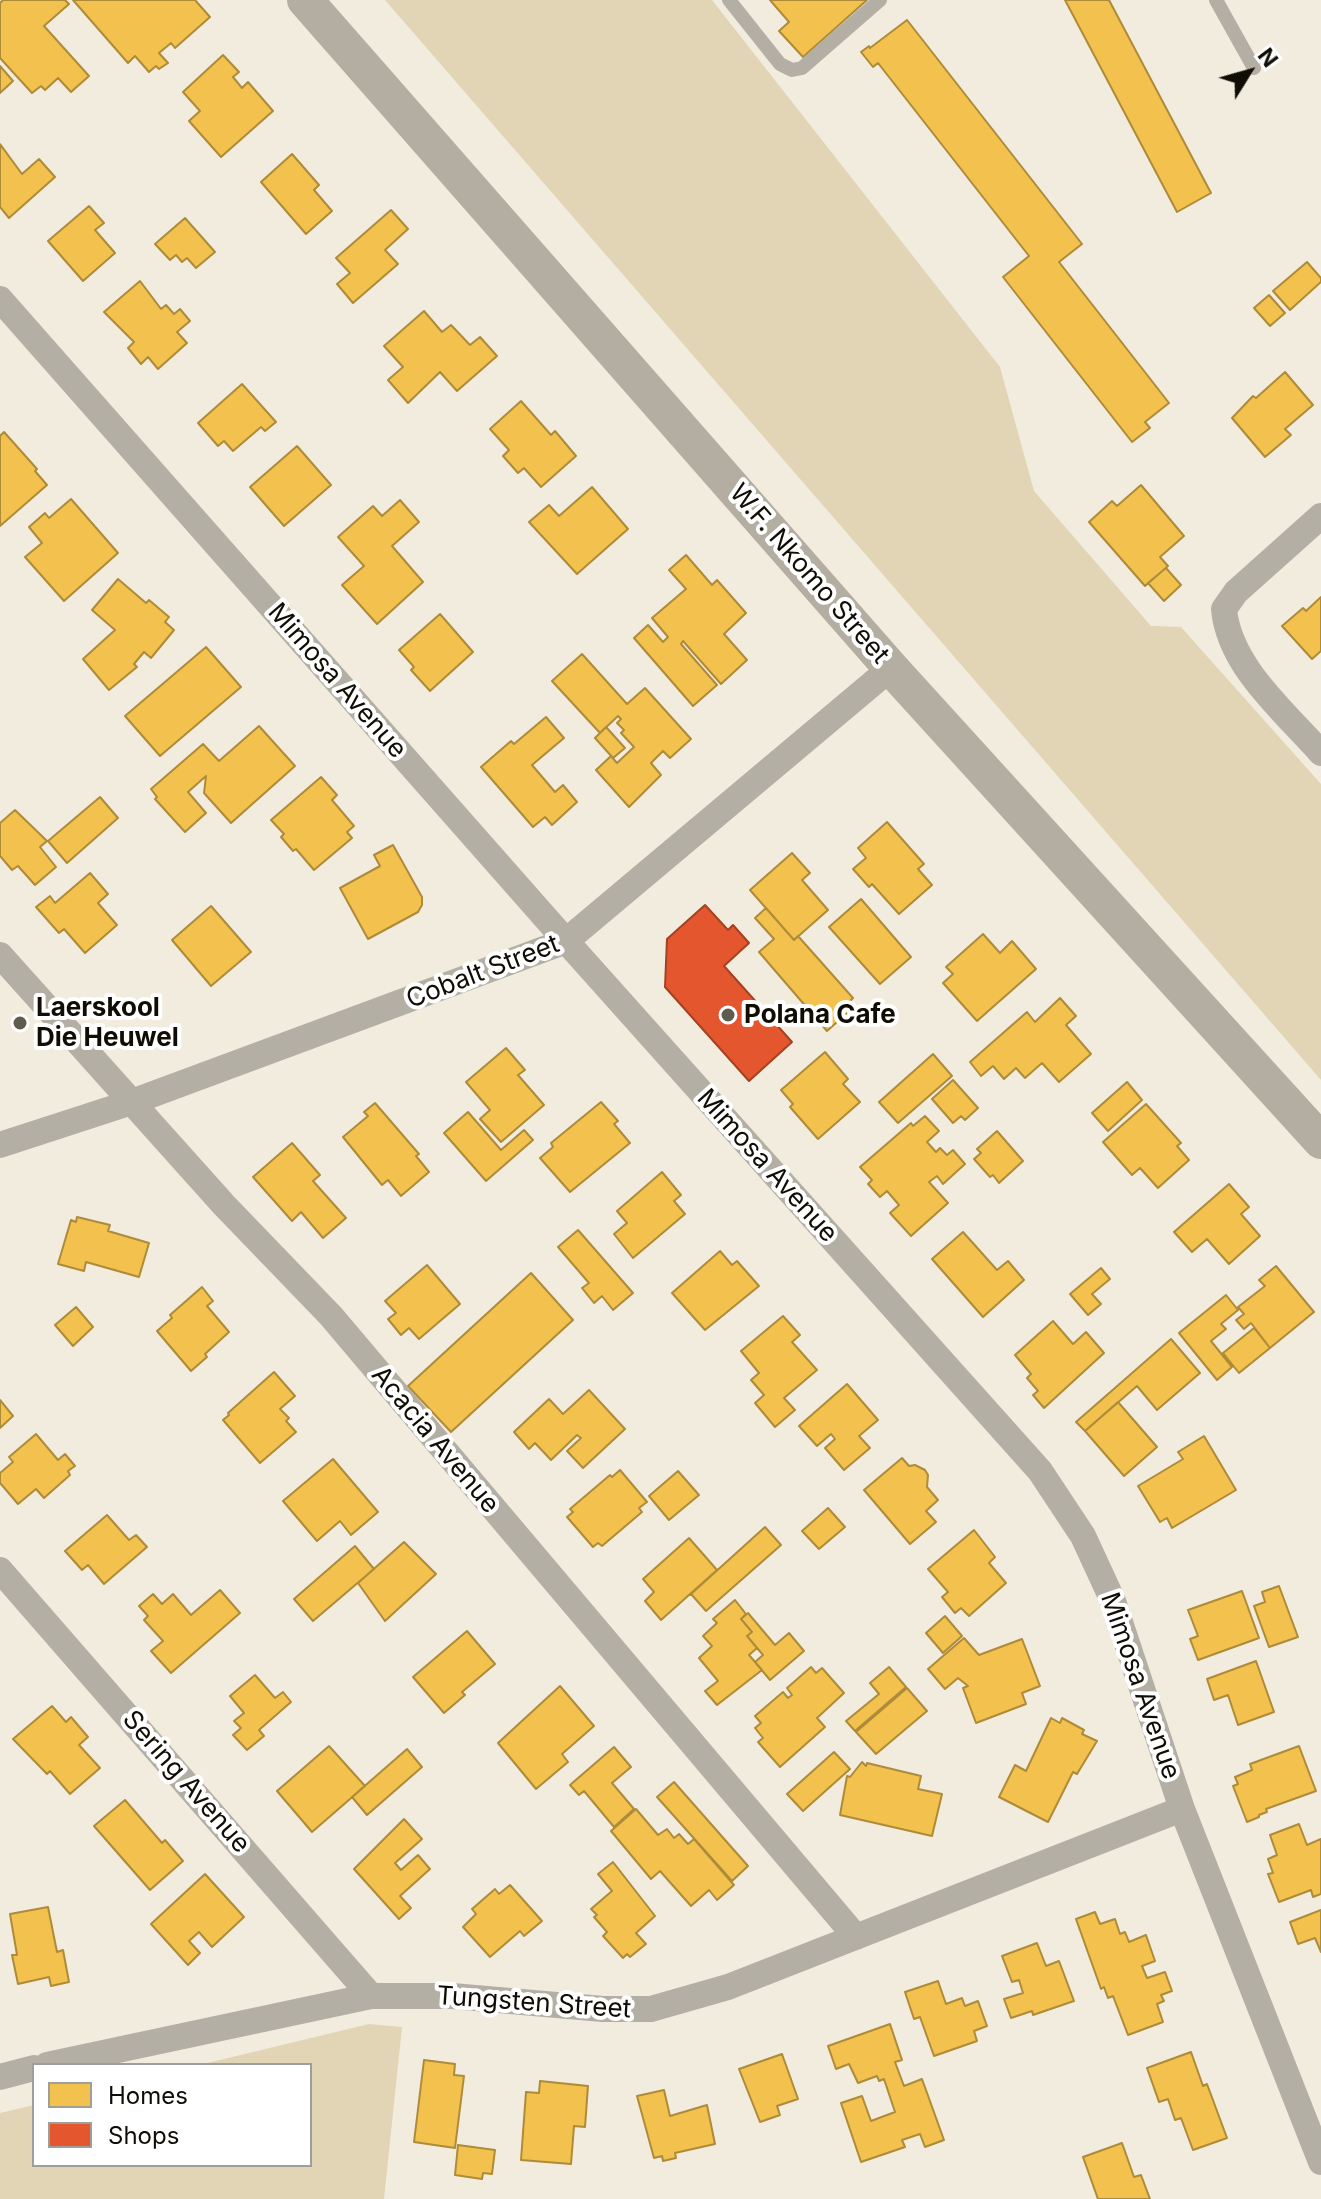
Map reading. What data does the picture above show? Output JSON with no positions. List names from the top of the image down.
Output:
{
  "streets": {
    "main road": ["W.F. Nkomo Street"],
    "street": [
      "Mimosa Avenue",
      "Cobalt Street",
      "Acacia Avenue",
      "Sering Avenue",
      "Tungsten Street"
    ]
  },
  "crossings": [
    ["W.F. Nkomo Street", "Cobalt Street"],
    ["Mimosa Avenue", "Cobalt Street"],
    ["Mimosa Avenue", "Tungsten Street"],
    ["Cobalt Street", "Acacia Avenue"],
    ["Acacia Avenue", "Tungsten Street"],
    ["Sering Avenue", "Tungsten Street"]
  ],
  "places": ["Polana Cafe", "Laerskool Die Heuwel"],
  "legend": ["Homes", "Shops"],
  "north": "top right"
}
